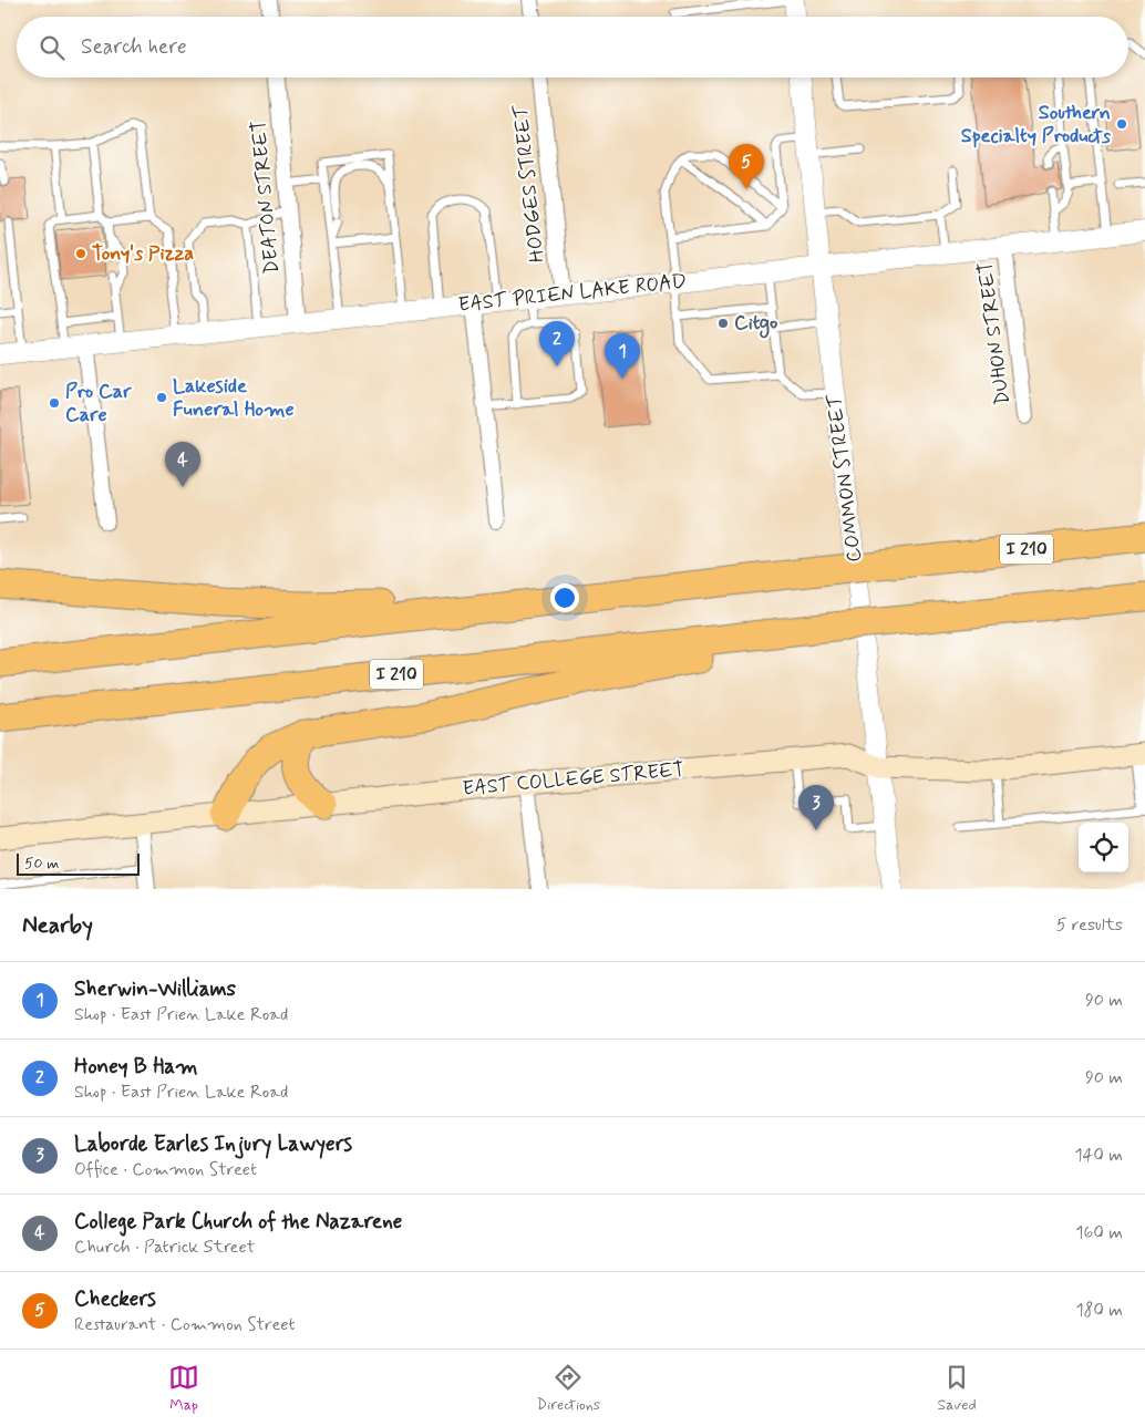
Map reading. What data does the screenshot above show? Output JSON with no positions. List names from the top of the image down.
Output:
{
  "streets": {
    "highway": ["I 210"],
    "main road": ["EAST COLLEGE STREET"],
    "street": [
      "HODGES STREET",
      "DEATON STREET",
      "EAST PRIEN LAKE ROAD",
      "DUHON STREET",
      "COMMON STREET"
    ]
  },
  "crossings": [
    ["HODGES STREET", "EAST PRIEN LAKE ROAD"],
    ["DEATON STREET", "EAST PRIEN LAKE ROAD"],
    ["EAST PRIEN LAKE ROAD", "DUHON STREET"],
    ["EAST PRIEN LAKE ROAD", "COMMON STREET"],
    ["COMMON STREET", "EAST COLLEGE STREET"]
  ],
  "places": [
    "Southern Specialty Products",
    "Tony's Pizza",
    "Citgo",
    "Lakeside Funeral Home",
    "Pro Car Care"
  ],
  "scale_bar": "50 m",
  "page": {
    "search": "Search here",
    "pins": [
      "5",
      "2",
      "1",
      "4",
      "3"
    ],
    "scale": "50 m",
    "heading": ["Nearby", "5 results"],
    "list": [
      {
        "mark": "1",
        "name": "Sherwin-Williams",
        "note": "Shop · East Prien Lake Road",
        "value": "90 m"
      },
      {
        "mark": "2",
        "name": "Honey B Ham",
        "note": "Shop · East Prien Lake Road",
        "value": "90 m"
      },
      {
        "mark": "3",
        "name": "Laborde Earles Injury Lawyers",
        "note": "Office · Common Street",
        "value": "140 m"
      },
      {
        "mark": "4",
        "name": "College Park Church of the Nazarene",
        "note": "Church · Patrick Street",
        "value": "160 m"
      },
      {
        "mark": "5",
        "name": "Checkers",
        "note": "Restaurant · Common Street",
        "value": "180 m"
      }
    ],
    "nav": ["Map", "Directions", "Saved"]
  }
}
